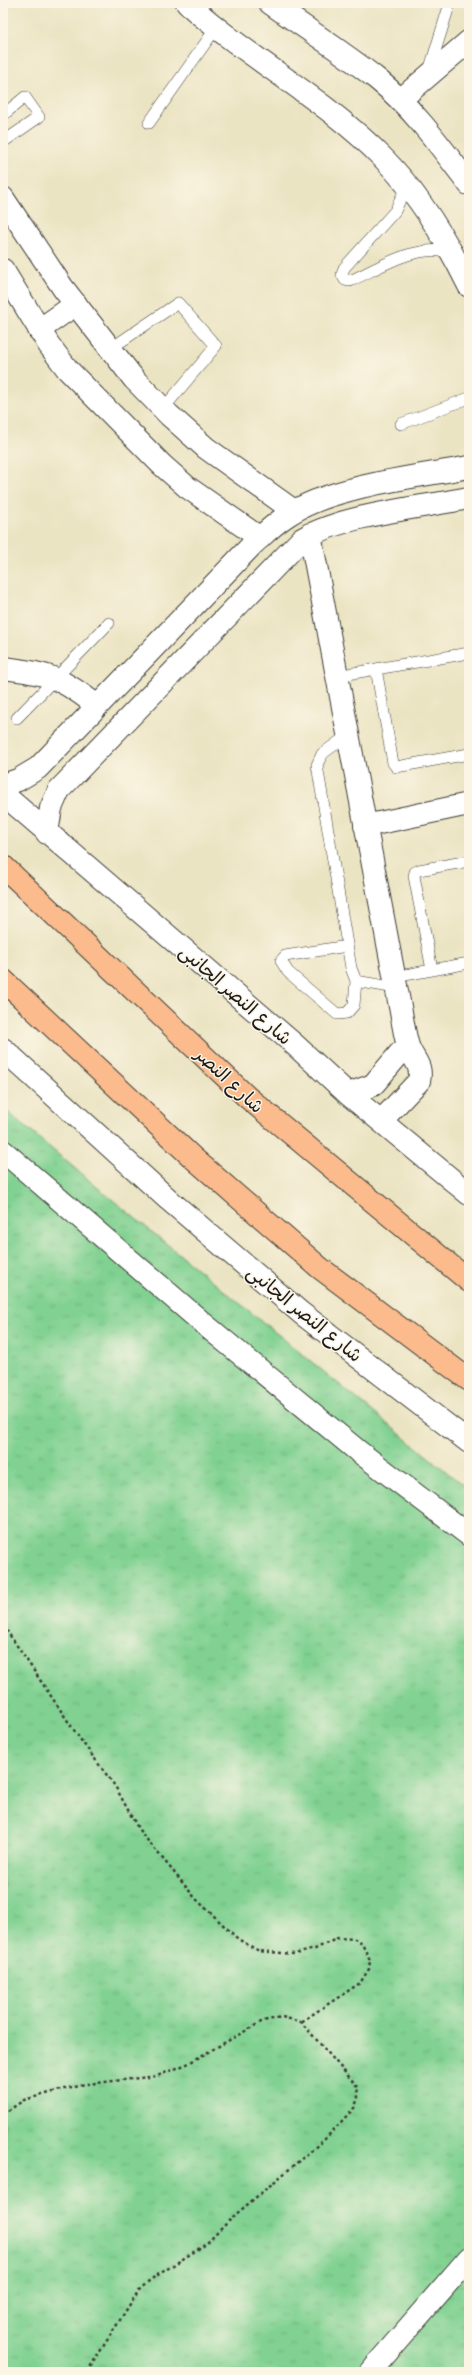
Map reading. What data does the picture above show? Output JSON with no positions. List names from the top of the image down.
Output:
{
  "streets": {
    "main road": ["شارع النصر"],
    "street": ["شارع النصر الجانبى"]
  }
}
